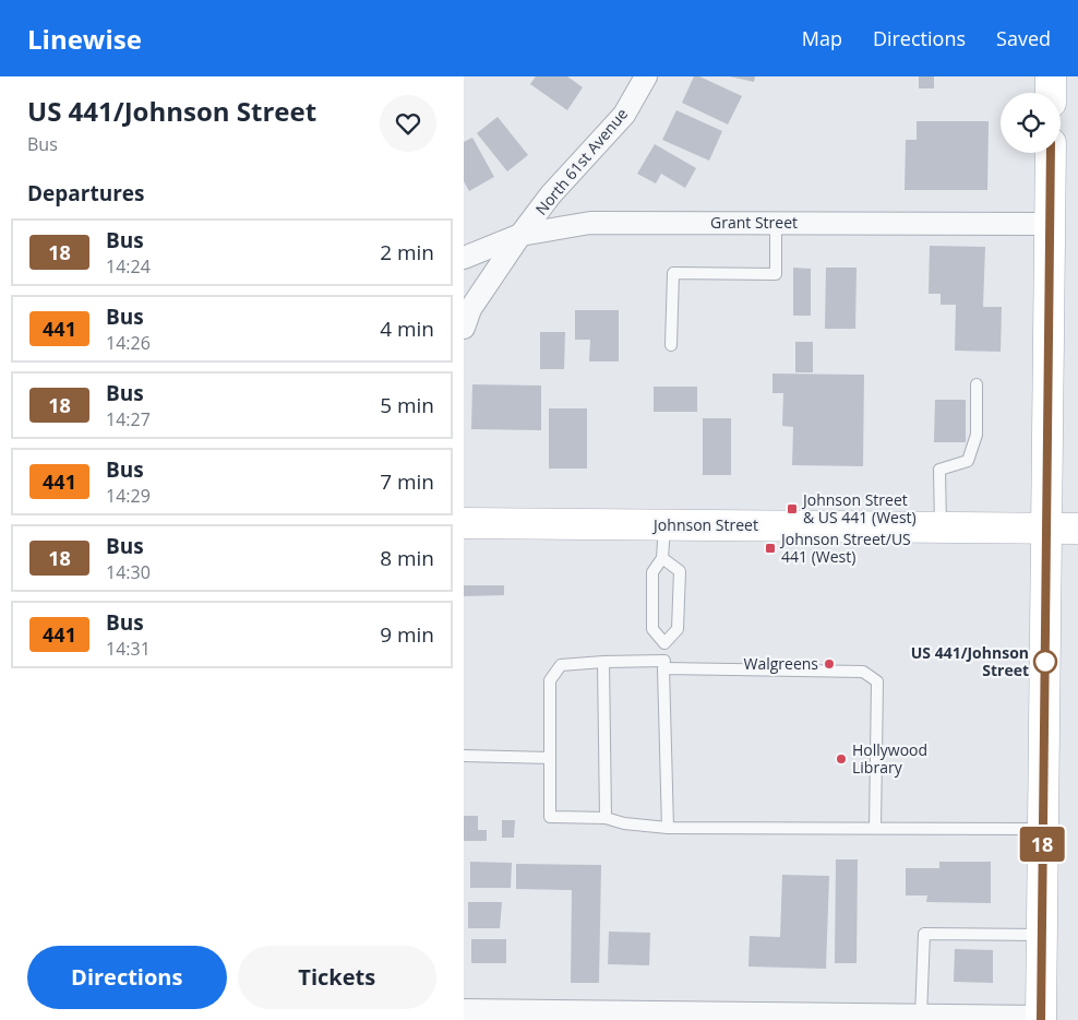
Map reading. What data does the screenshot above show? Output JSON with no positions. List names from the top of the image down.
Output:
{
  "streets": {
    "main road": ["Johnson Street"],
    "street": ["North 61st Avenue", "Grant Street"]
  },
  "crossings": [
    ["North 61st Avenue", "Grant Street"]
  ],
  "places": {
    "transit": ["Johnson Street & US 441 (West)", "Johnson Street/US 441 (West)"],
    "other": ["US 441/Johnson Street", "Walgreens", "Hollywood Library"]
  },
  "lines": ["bus line 18"],
  "page": {
    "header": "Linewise",
    "nav": ["Map", "Directions", "Saved"],
    "heading": [
      ["US 441/Johnson Street", "Bus"],
      "Departures"
    ],
    "on_map": "18",
    "list": [
      {
        "mark": "18",
        "name": "Bus",
        "note": "14:24",
        "value": "2 min"
      },
      {
        "mark": "441",
        "name": "Bus",
        "note": "14:26",
        "value": "4 min"
      },
      {
        "mark": "18",
        "name": "Bus",
        "note": "14:27",
        "value": "5 min"
      },
      {
        "mark": "441",
        "name": "Bus",
        "note": "14:29",
        "value": "7 min"
      },
      {
        "mark": "18",
        "name": "Bus",
        "note": "14:30",
        "value": "8 min"
      },
      {
        "mark": "441",
        "name": "Bus",
        "note": "14:31",
        "value": "9 min"
      }
    ],
    "buttons": ["Directions", "Tickets"]
  }
}
